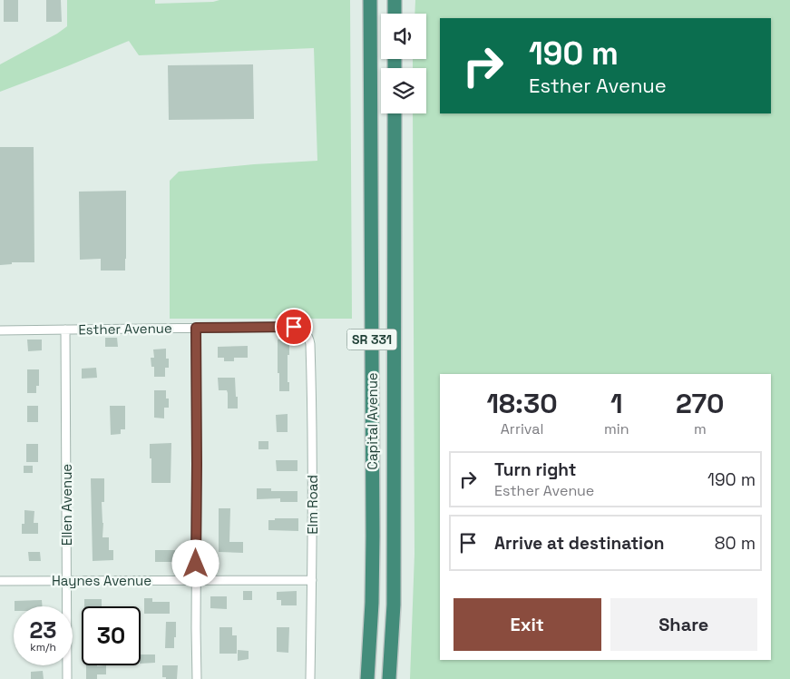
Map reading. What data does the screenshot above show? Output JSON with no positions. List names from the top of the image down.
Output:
{
  "streets": {
    "highway": ["SR 331", "Capital Avenue"],
    "street": [
      "Esther Avenue",
      "Ellen Avenue",
      "Elm Road",
      "Haynes Avenue"
    ]
  },
  "crossings": [
    ["Esther Avenue", "Ellen Avenue"],
    ["Esther Avenue", "Elm Road"],
    ["Ellen Avenue", "Haynes Avenue"],
    ["Elm Road", "Haynes Avenue"]
  ],
  "page": {
    "turn": ["190 m", "Esther Avenue"],
    "eta": [
      "18:30",
      "Arrival",
      "1",
      "min",
      "270",
      "m"
    ],
    "list": [
      {
        "name": "Turn right",
        "note": "Esther Avenue",
        "value": "190 m"
      },
      {
        "name": "Arrive at destination",
        "value": "80 m"
      }
    ],
    "buttons": ["Exit", "Share"],
    "speed": "23 km/h",
    "limit": "30"
  }
}
